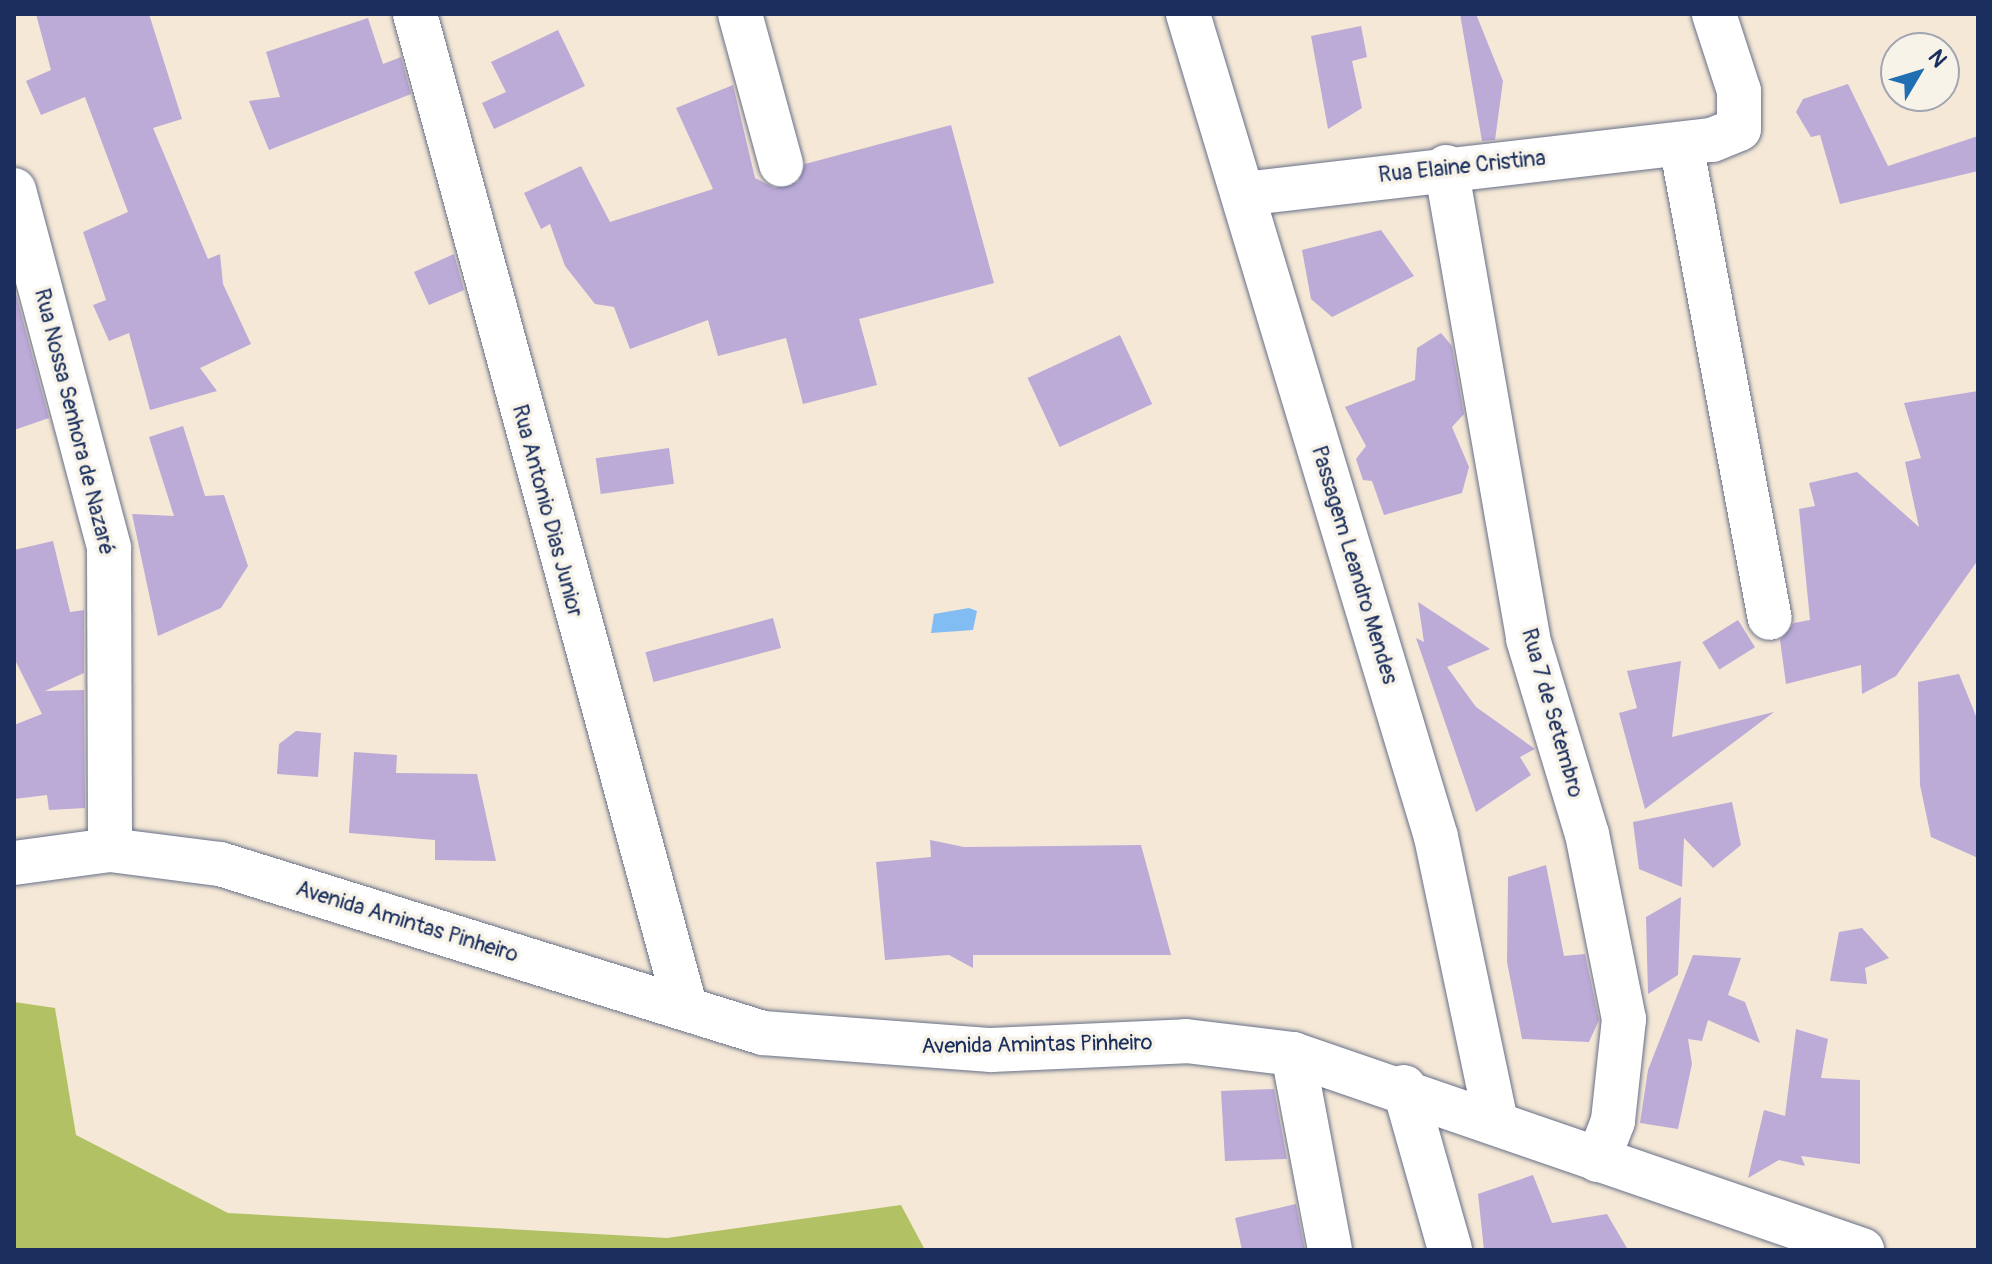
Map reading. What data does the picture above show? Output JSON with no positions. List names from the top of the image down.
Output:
{
  "streets": {
    "street": [
      "Rua Elaine Cristina",
      "Rua Nossa Senhora de Nazaré",
      "Rua Antonio Dias Junior",
      "Passagem Leandro Mendes",
      "Rua 7 de Setembro",
      "Avenida Amintas Pinheiro"
    ]
  },
  "crossings": [
    ["Rua Elaine Cristina", "Passagem Leandro Mendes"],
    ["Rua Elaine Cristina", "Rua 7 de Setembro"],
    ["Rua Nossa Senhora de Nazaré", "Avenida Amintas Pinheiro"],
    ["Rua Antonio Dias Junior", "Avenida Amintas Pinheiro"],
    ["Passagem Leandro Mendes", "Avenida Amintas Pinheiro"],
    ["Rua 7 de Setembro", "Avenida Amintas Pinheiro"]
  ],
  "north": "top right"
}
